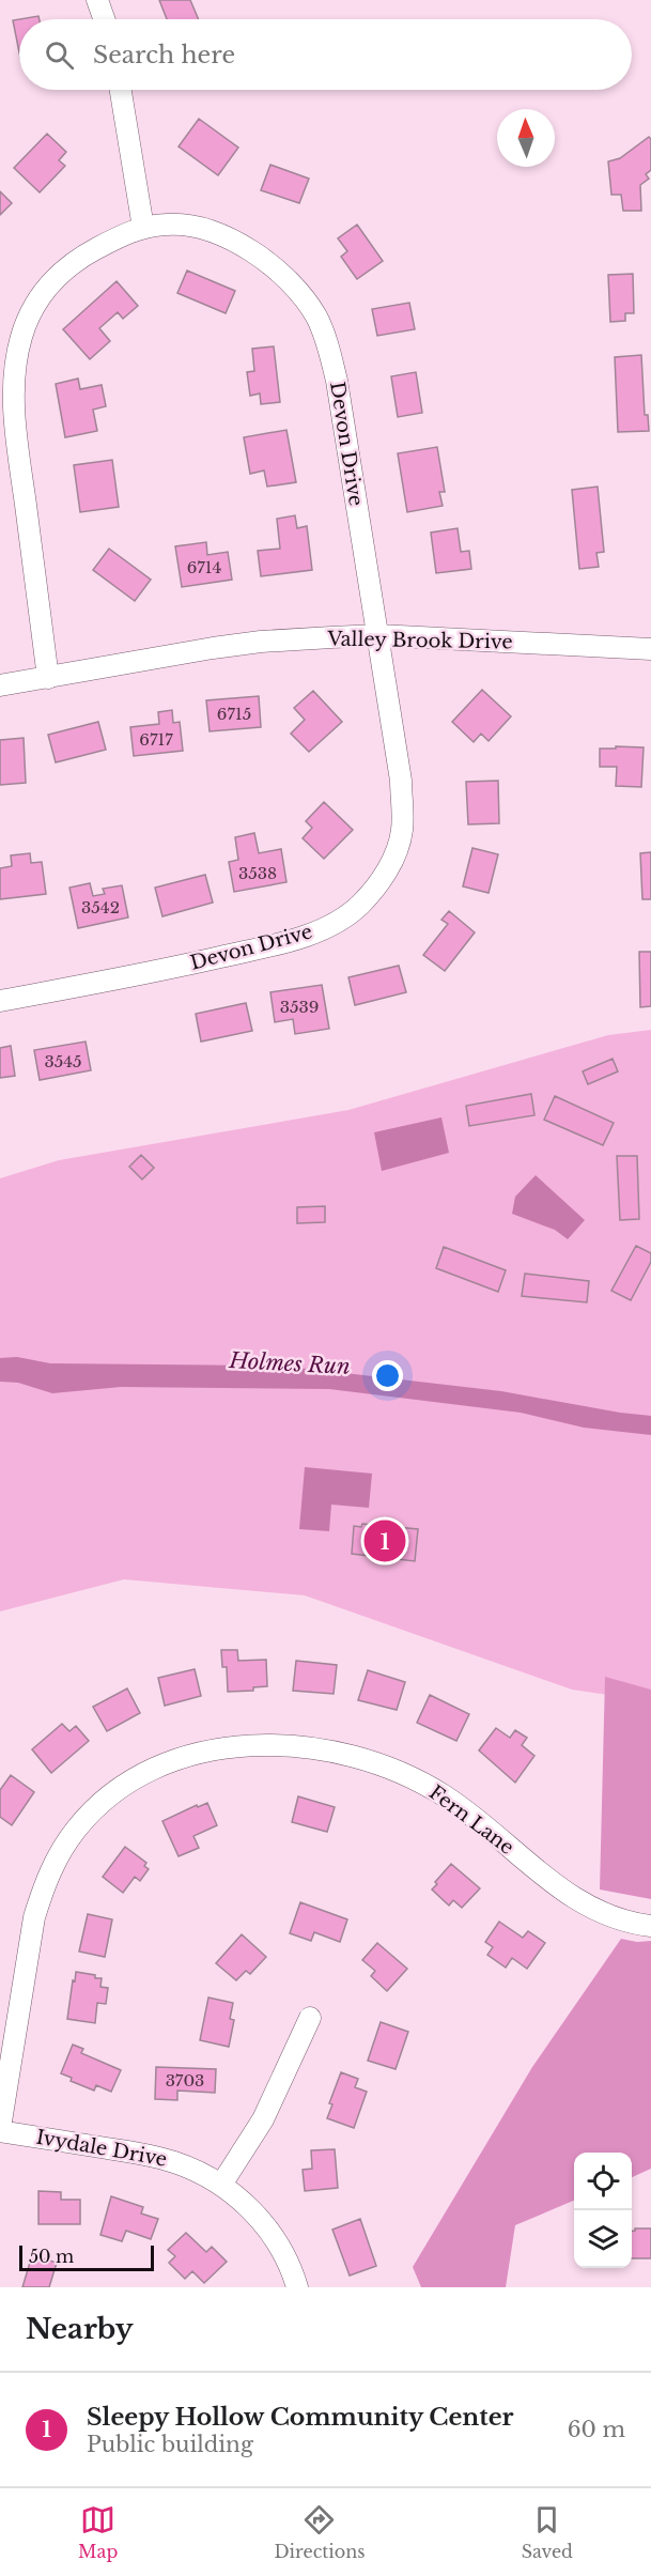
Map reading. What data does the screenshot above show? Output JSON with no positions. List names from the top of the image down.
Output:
{
  "streets": {
    "street": [
      "Devon Drive",
      "Valley Brook Drive",
      "Fern Lane",
      "Ivydale Drive"
    ]
  },
  "crossings": [
    ["Devon Drive", "Valley Brook Drive"],
    ["Fern Lane", "Ivydale Drive"]
  ],
  "water": ["Holmes Run"],
  "house_numbers": [
    "6714",
    "6715",
    "6717",
    "3538",
    "3542",
    "3539",
    "3545",
    "3703"
  ],
  "scale_bar": "50 m",
  "north": "top",
  "page": {
    "search": "Search here",
    "pins": "1",
    "scale": "50 m",
    "heading": "Nearby",
    "list": [
      {
        "mark": "1",
        "name": "Sleepy Hollow Community Center",
        "note": "Public building",
        "value": "60 m"
      }
    ],
    "nav": ["Map", "Directions", "Saved"]
  }
}
